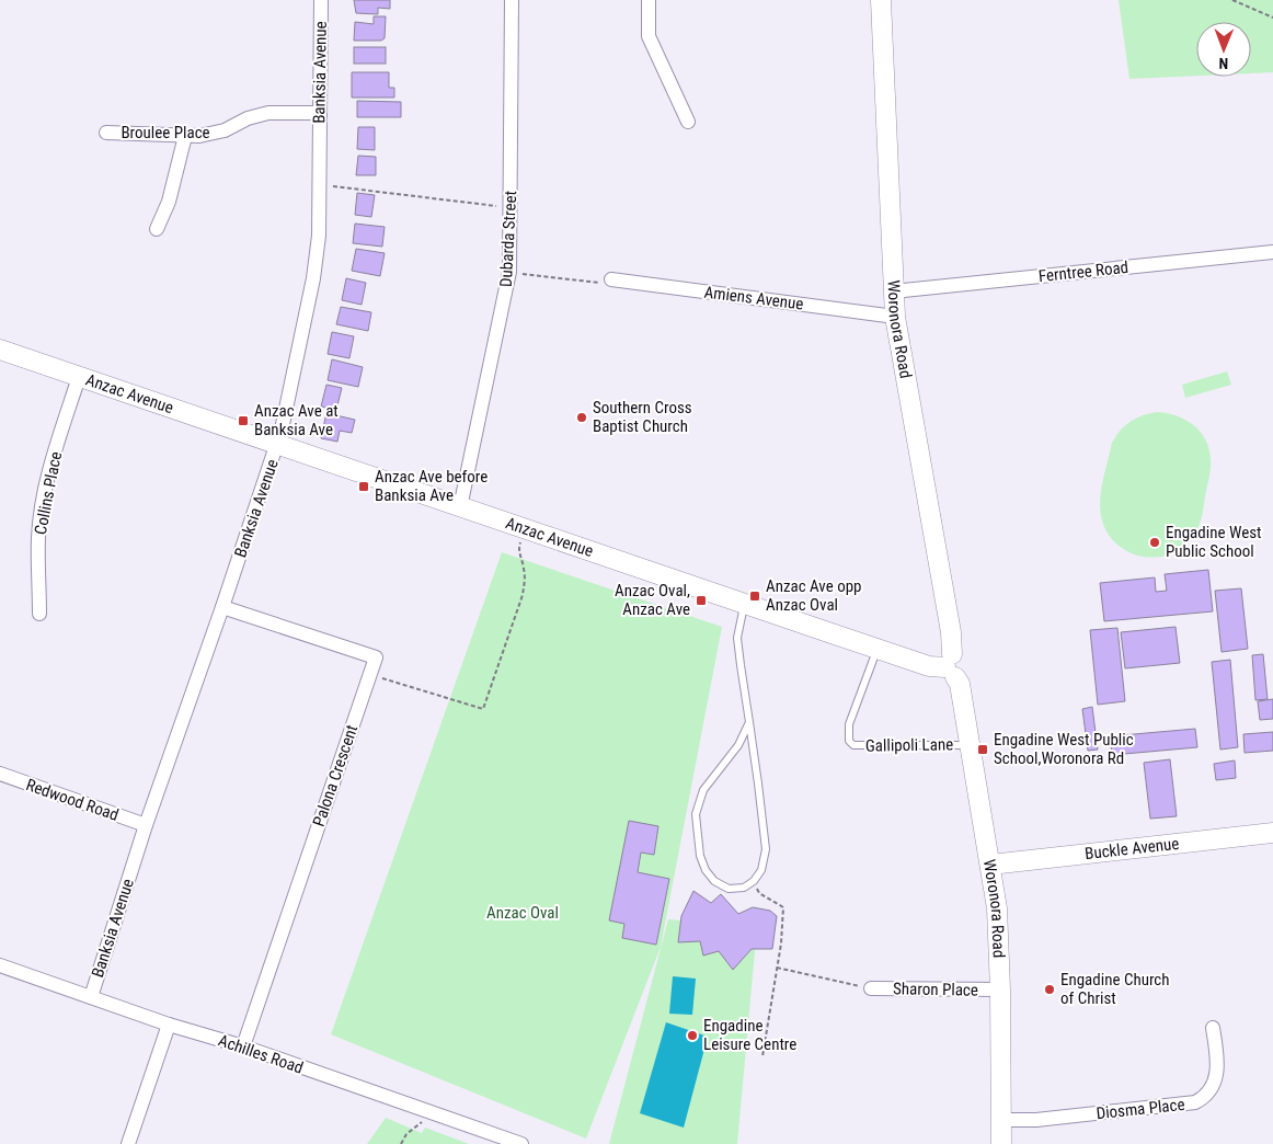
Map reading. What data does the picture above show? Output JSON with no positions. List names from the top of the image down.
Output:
{
  "streets": {
    "street": [
      "Banksia Avenue",
      "Broulee Place",
      "Dubarda Street",
      "Ferntree Road",
      "Amiens Avenue",
      "Woronora Road",
      "Anzac Avenue",
      "Collins Place",
      "Palona Crescent",
      "Redwood Road",
      "Buckle Avenue",
      "Sharon Place",
      "Achilles Road",
      "Diosma Place"
    ],
    "lane": ["Gallipoli Lane"]
  },
  "crossings": [
    ["Banksia Avenue", "Broulee Place"],
    ["Banksia Avenue", "Anzac Avenue"],
    ["Banksia Avenue", "Redwood Road"],
    ["Banksia Avenue", "Achilles Road"],
    ["Dubarda Street", "Anzac Avenue"],
    ["Ferntree Road", "Woronora Road"],
    ["Amiens Avenue", "Woronora Road"],
    ["Woronora Road", "Anzac Avenue"],
    ["Woronora Road", "Gallipoli Lane"],
    ["Woronora Road", "Buckle Avenue"],
    ["Woronora Road", "Sharon Place"],
    ["Woronora Road", "Diosma Place"],
    ["Anzac Avenue", "Collins Place"],
    ["Anzac Avenue", "Gallipoli Lane"],
    ["Palona Crescent", "Achilles Road"]
  ],
  "parks": ["Anzac Oval"],
  "places": {
    "other": [
      "Southern Cross Baptist Church",
      "Engadine West Public School",
      "Engadine Church of Christ",
      "Engadine Leisure Centre"
    ],
    "transit": [
      "Anzac Ave at Banksia Ave",
      "Anzac Ave before Banksia Ave",
      "Anzac Ave opp Anzac Oval",
      "Anzac Oval, Anzac Ave",
      "Engadine West Public School,Woronora Rd"
    ]
  },
  "north": "bottom"
}
